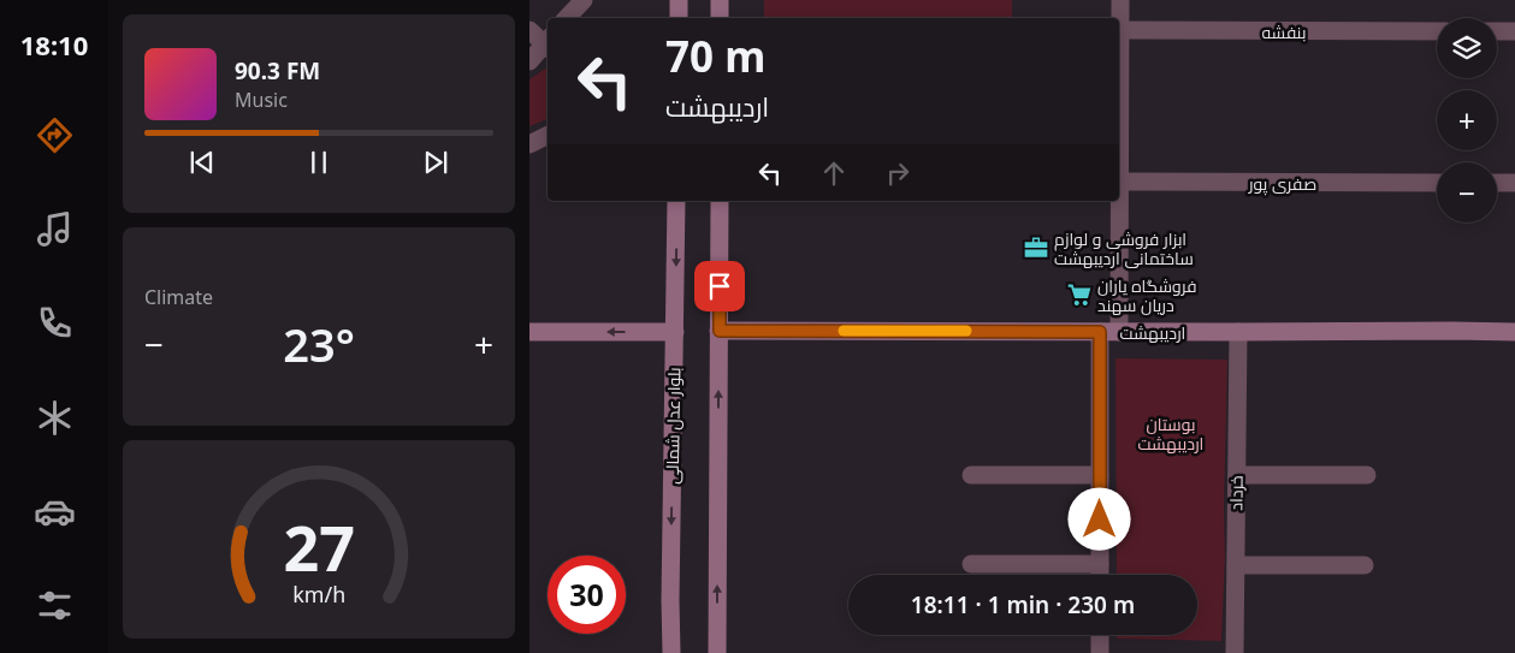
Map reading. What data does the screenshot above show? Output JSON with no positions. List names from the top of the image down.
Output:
{
  "streets": {
    "main road": ["اردیبهشت", "بلوار عدل شمالی"],
    "street": ["بنفشه", "صفری پور", "خرداد"]
  },
  "crossings": [
    ["اردیبهشت", "خرداد"]
  ],
  "parks": ["بوستان اردیبهشت"],
  "places": {
    "office": ["ابزار فروشی و لوازم ساختمانی اردیبهشت"],
    "supermarket": ["فروشگاه یاران دریان سهند"]
  },
  "page": {
    "tabs": "18:10",
    "map_buttons": ["+", "−"],
    "turn": ["70 m", "اردیبهشت"],
    "song": ["90.3 FM", "Music"],
    "tile": "Climate",
    "heat": ["−", "23°", "+"],
    "limit": "30",
    "trip": "18:11 · 1 min · 230 m",
    "gauge": ["27", "km/h"]
  }
}
